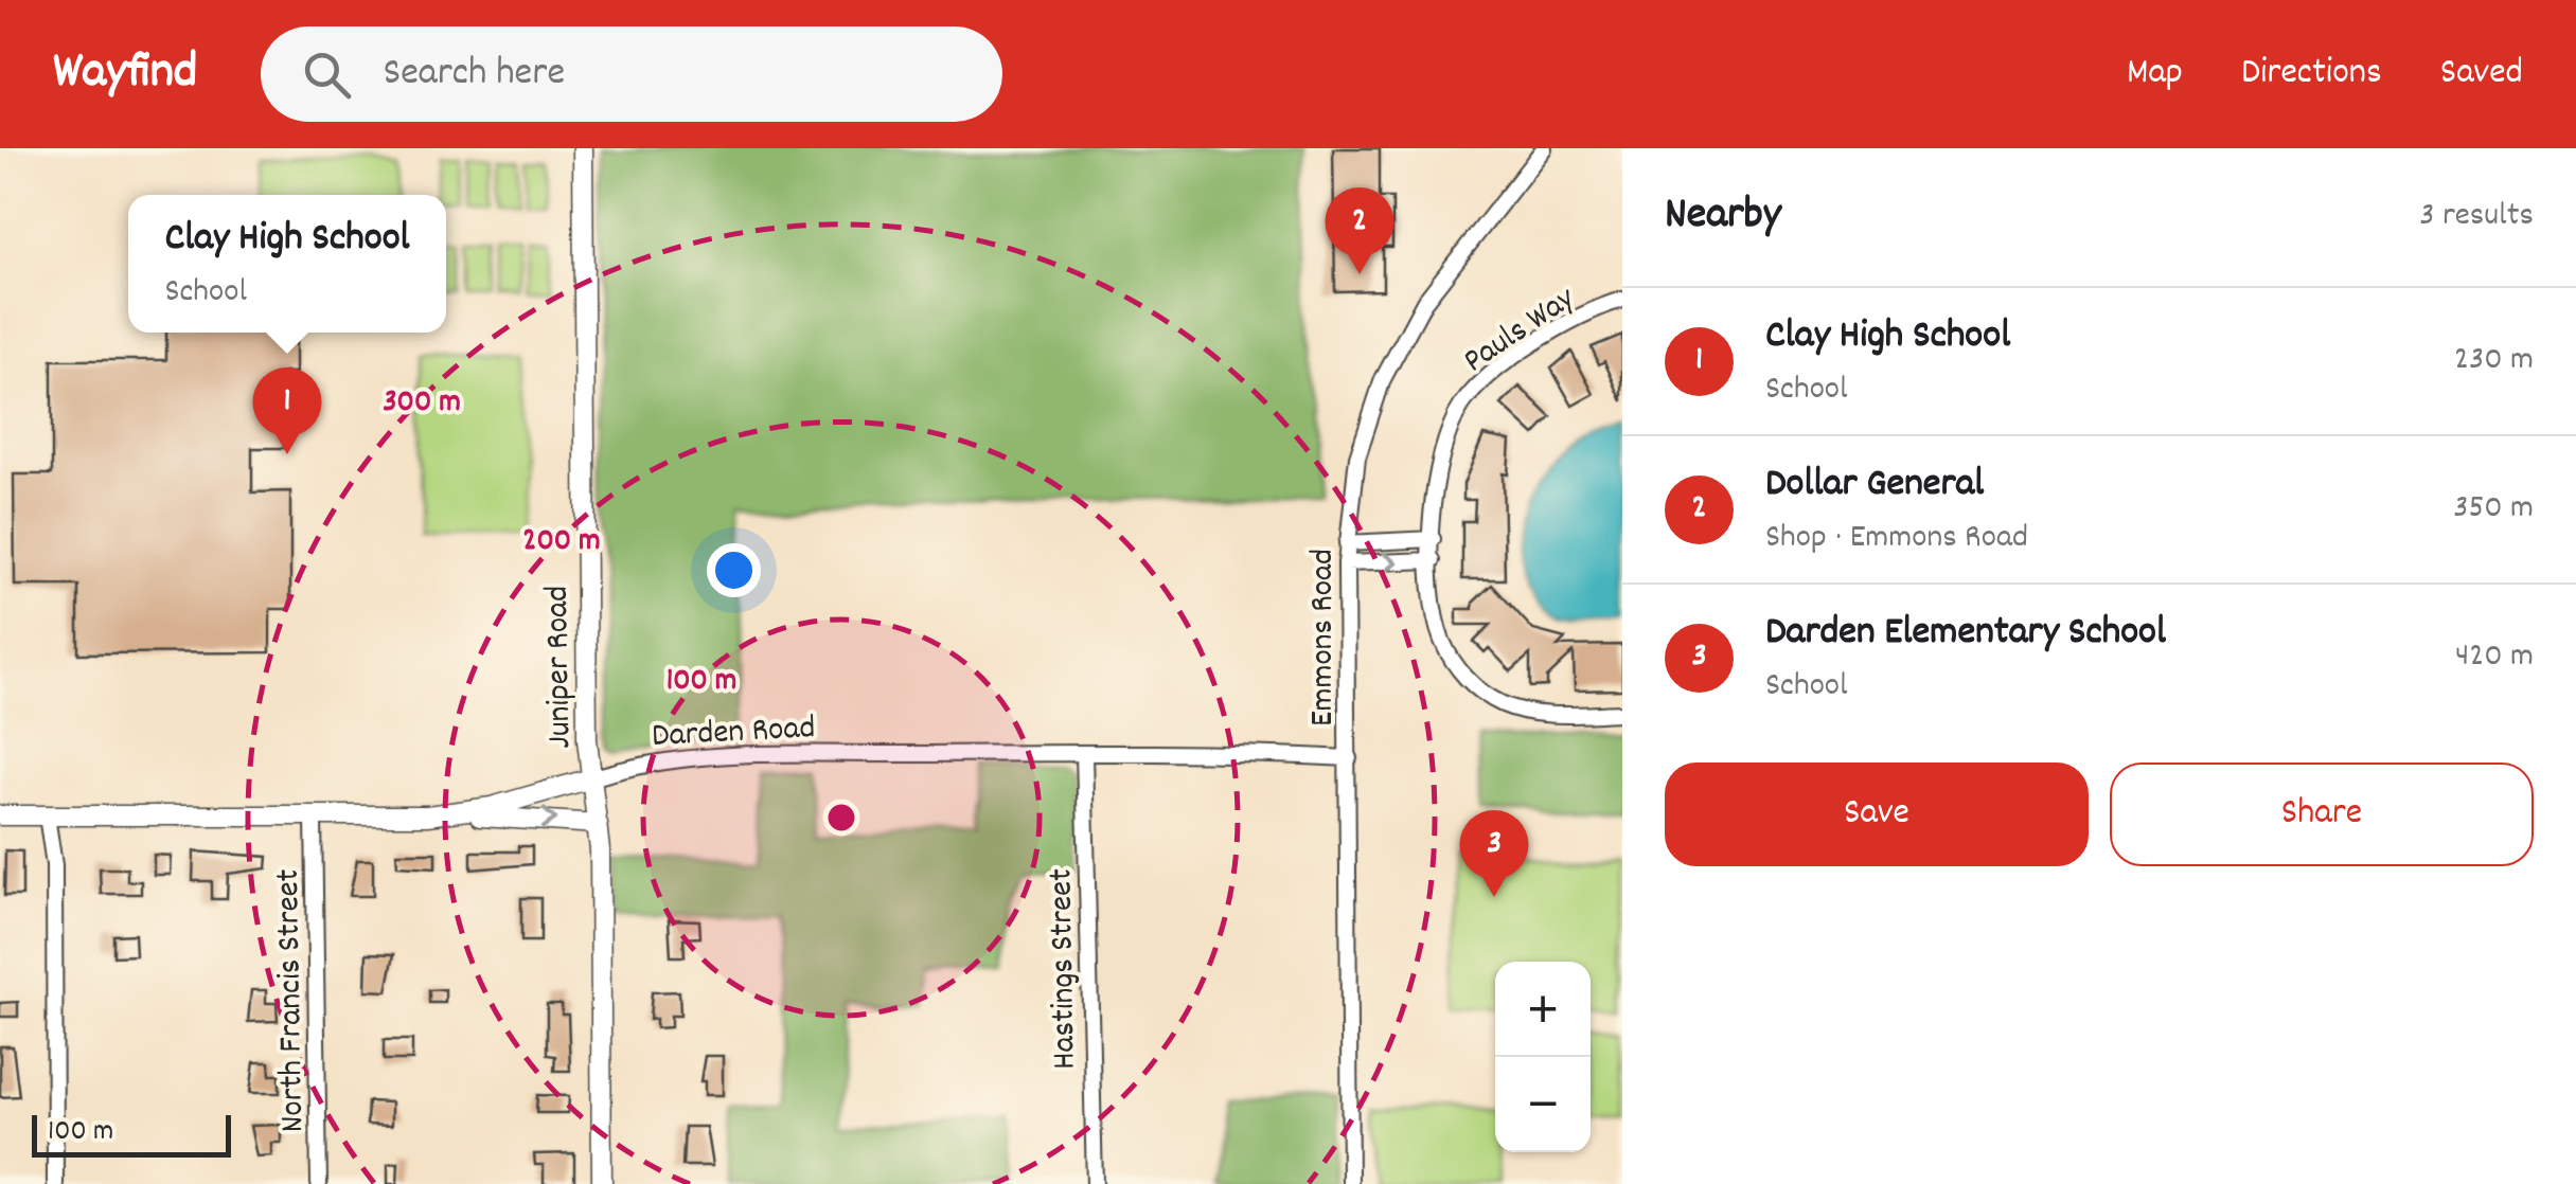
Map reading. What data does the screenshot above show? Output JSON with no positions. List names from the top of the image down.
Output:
{
  "streets": {
    "street": [
      "Pauls Way",
      "Emmons Road",
      "Juniper Road",
      "Darden Road",
      "Hastings Street",
      "North Francis Street"
    ]
  },
  "crossings": [
    ["Emmons Road", "Darden Road"],
    ["Juniper Road", "Darden Road"],
    ["Darden Road", "Hastings Street"],
    ["Darden Road", "North Francis Street"]
  ],
  "scale_bar": "100 m",
  "page": {
    "header": "Wayfind",
    "search": "Search here",
    "nav": ["Map", "Directions", "Saved"],
    "heading": ["Nearby", "3 results"],
    "pins": ["2", "1", "3"],
    "popup": ["Clay High School", "School"],
    "list": [
      {
        "mark": "1",
        "name": "Clay High School",
        "note": "School",
        "value": "230 m"
      },
      {
        "mark": "2",
        "name": "Dollar General",
        "note": "Shop · Emmons Road",
        "value": "350 m"
      },
      {
        "mark": "3",
        "name": "Darden Elementary School",
        "note": "School",
        "value": "420 m"
      }
    ],
    "buttons": ["Save", "Share"],
    "map_buttons": ["+", "−"],
    "scale": "100 m"
  },
  "rings": ["300 m", "200 m", "100 m"]
}
